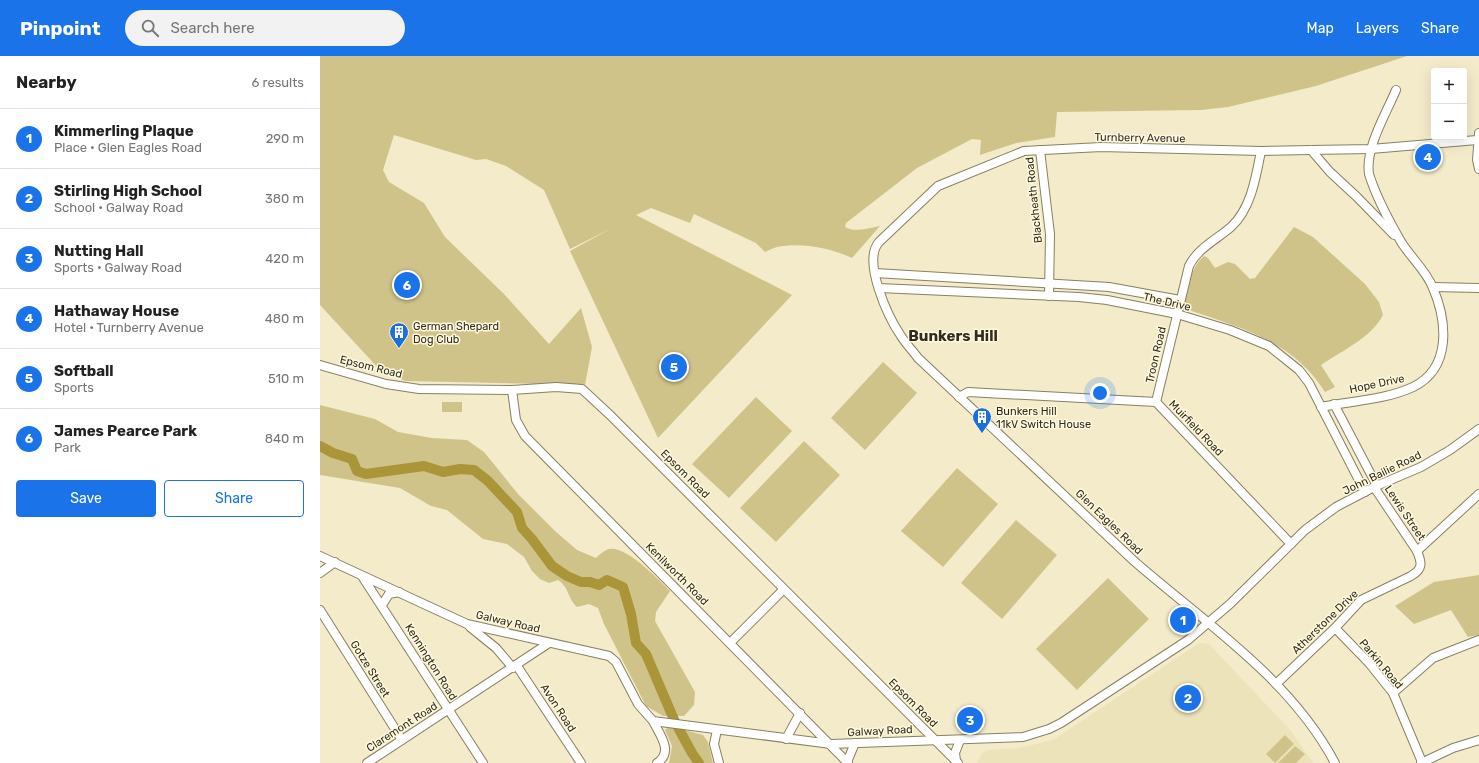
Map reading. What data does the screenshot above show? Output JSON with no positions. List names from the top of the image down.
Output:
{
  "streets": {
    "street": [
      "Turnberry Avenue",
      "Blackheath Road",
      "The Drive",
      "Troon Road",
      "Epsom Road",
      "Hope Drive",
      "Muirfield Road",
      "John Bailie Road",
      "Lewis Street",
      "Glen Eagles Road",
      "Kenilworth Road",
      "Galway Road",
      "Atherstone Drive",
      "Kennington Road",
      "Parkin Road",
      "Gotze Street",
      "Avon Road",
      "Claremont Road"
    ]
  },
  "crossings": [
    ["Turnberry Avenue", "Blackheath Road"],
    ["Turnberry Avenue", "The Drive"],
    ["Turnberry Avenue", "Troon Road"],
    ["Turnberry Avenue", "Hope Drive"],
    ["Turnberry Avenue", "Glen Eagles Road"],
    ["Blackheath Road", "The Drive"],
    ["The Drive", "Troon Road"],
    ["The Drive", "Hope Drive"],
    ["The Drive", "John Bailie Road"],
    ["The Drive", "Glen Eagles Road"],
    ["Troon Road", "Muirfield Road"],
    ["Epsom Road", "Kenilworth Road"],
    ["Epsom Road", "Galway Road"],
    ["Muirfield Road", "John Bailie Road"],
    ["Muirfield Road", "Glen Eagles Road"],
    ["John Bailie Road", "Lewis Street"],
    ["John Bailie Road", "Glen Eagles Road"],
    ["John Bailie Road", "Galway Road"],
    ["Lewis Street", "Atherstone Drive"],
    ["Glen Eagles Road", "Galway Road"],
    ["Glen Eagles Road", "Atherstone Drive"],
    ["Kenilworth Road", "Galway Road"],
    ["Galway Road", "Kennington Road"],
    ["Galway Road", "Avon Road"],
    ["Galway Road", "Claremont Road"],
    ["Atherstone Drive", "Parkin Road"],
    ["Kennington Road", "Claremont Road"],
    ["Gotze Street", "Claremont Road"],
    ["Avon Road", "Claremont Road"]
  ],
  "districts": ["Bunkers Hill"],
  "places": {
    "building": ["German Shepard Dog Club", "Bunkers Hill 11kV Switch House"]
  },
  "page": {
    "header": "Pinpoint",
    "search": "Search here",
    "nav": ["Map", "Layers", "Share"],
    "heading": ["Nearby", "6 results"],
    "map_buttons": ["+", "−"],
    "list": [
      {
        "mark": "1",
        "name": "Kimmerling Plaque",
        "note": "Place · Glen Eagles Road",
        "value": "290 m"
      },
      {
        "mark": "2",
        "name": "Stirling High School",
        "note": "School · Galway Road",
        "value": "380 m"
      },
      {
        "mark": "3",
        "name": "Nutting Hall",
        "note": "Sports · Galway Road",
        "value": "420 m"
      },
      {
        "mark": "4",
        "name": "Hathaway House",
        "note": "Hotel · Turnberry Avenue",
        "value": "480 m"
      },
      {
        "mark": "5",
        "name": "Softball",
        "note": "Sports",
        "value": "510 m"
      },
      {
        "mark": "6",
        "name": "James Pearce Park",
        "note": "Park",
        "value": "840 m"
      }
    ],
    "pins": [
      "4",
      "6",
      "5",
      "1",
      "2",
      "3"
    ],
    "buttons": ["Save", "Share"]
  }
}
